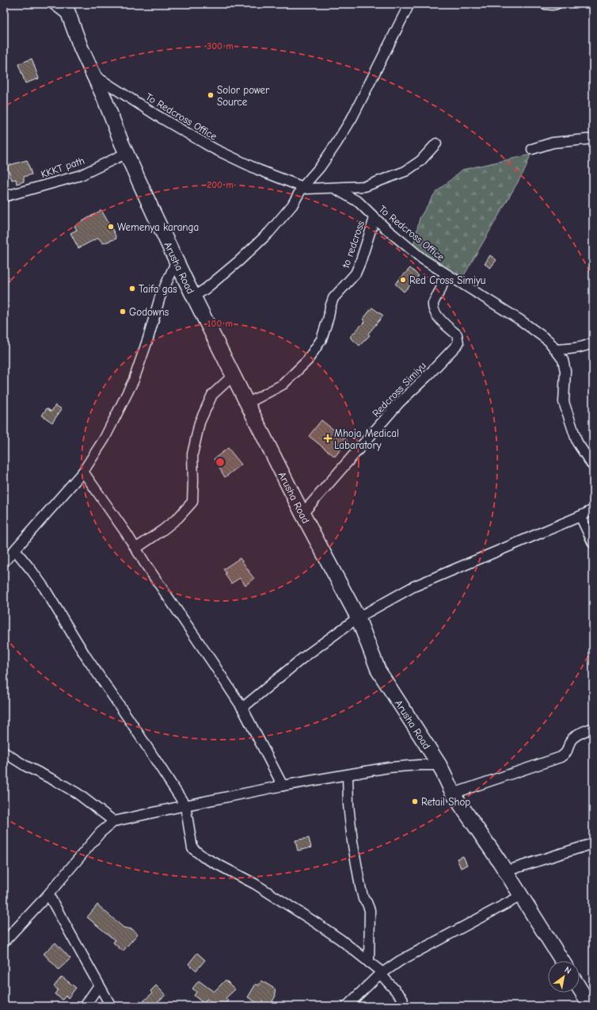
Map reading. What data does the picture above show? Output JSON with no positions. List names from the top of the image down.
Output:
{
  "streets": {
    "main road": ["Arusha Road"],
    "street": [
      "To Redcross Office",
      "KKKT path",
      "to redcross",
      "Redcross Simiyu"
    ]
  },
  "crossings": [
    ["To Redcross Office", "to redcross"],
    ["To Redcross Office", "Arusha Road"],
    ["To Redcross Office", "Redcross Simiyu"],
    ["KKKT path", "Arusha Road"],
    ["to redcross", "Arusha Road"],
    ["Arusha Road", "Redcross Simiyu"]
  ],
  "places": {
    "other": [
      "Solor power Source",
      "Wemenya karanga",
      "Red Cross Simiyu",
      "Taifa gas",
      "Godowns",
      "Retail Shop"
    ],
    "health": ["Mhoja Medical Labaratory"]
  },
  "north": "top right",
  "rings": ["300 m", "200 m", "100 m"]
}
